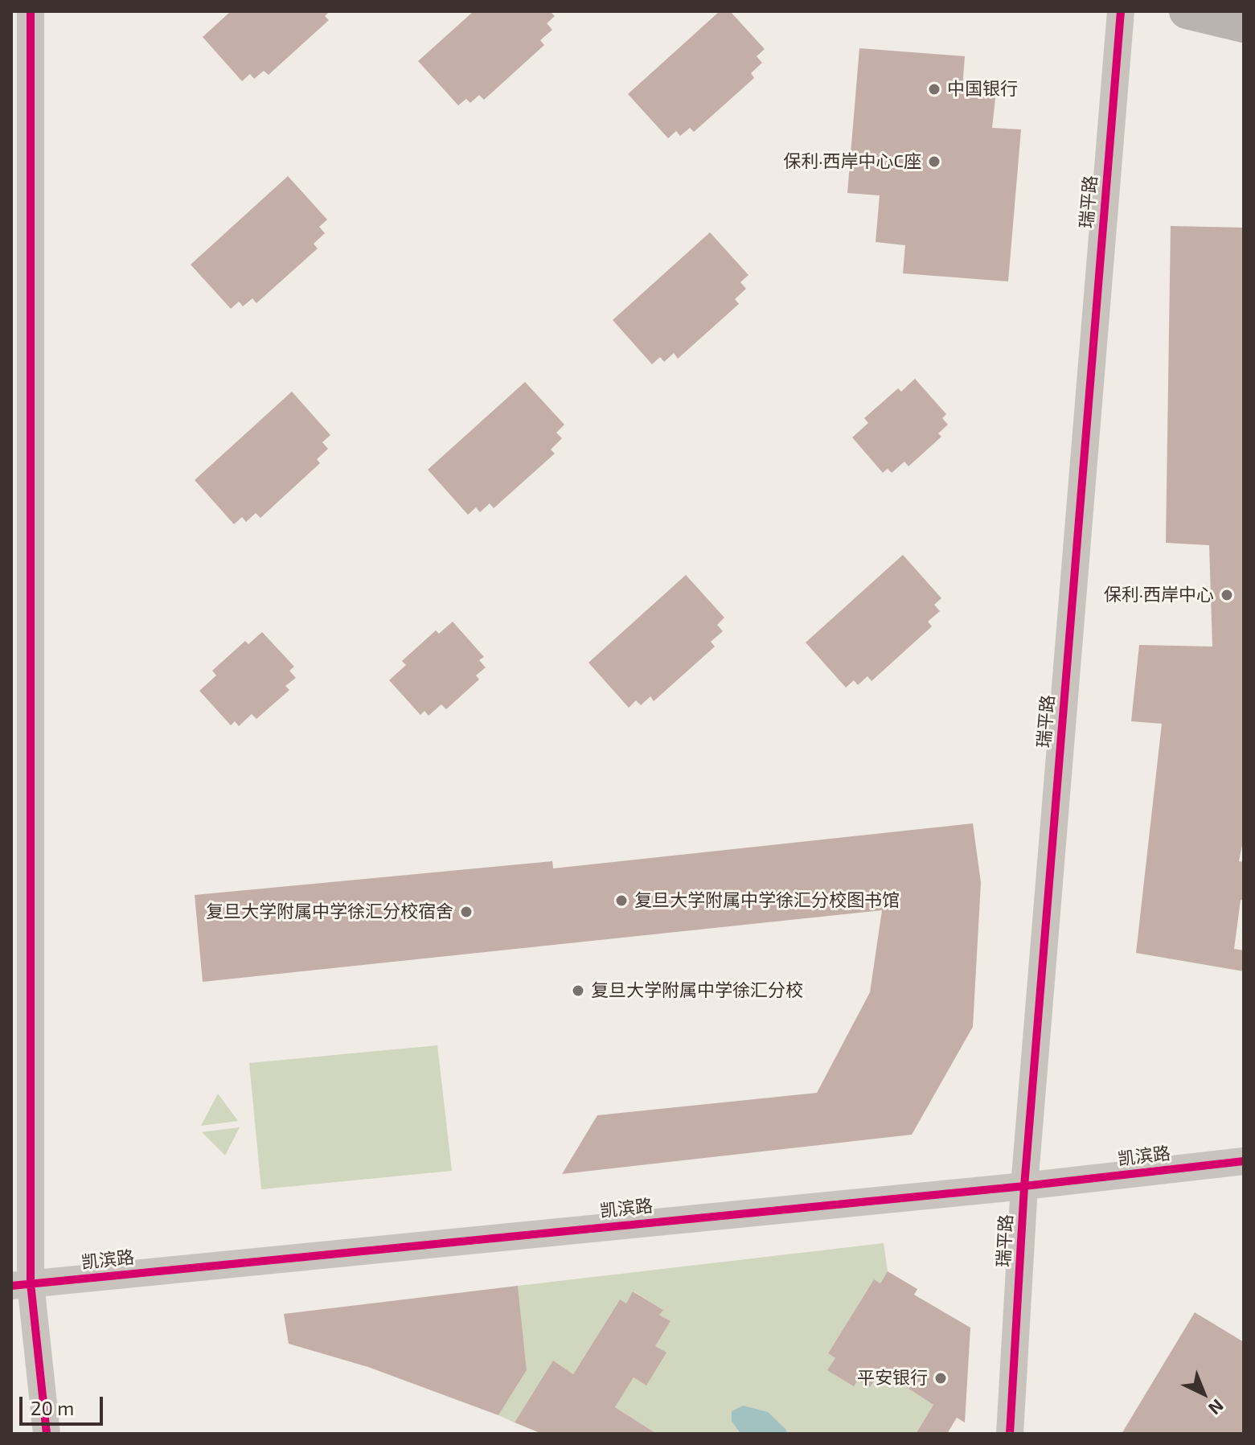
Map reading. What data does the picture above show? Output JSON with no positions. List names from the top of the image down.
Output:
{
  "streets": {
    "street": ["瑞平路", "凯滨路"]
  },
  "crossings": [
    ["瑞平路", "凯滨路"]
  ],
  "places": [
    "中国银行",
    "保利·西岸中心C座",
    "保利·西岸中心",
    "复旦大学附属中学徐汇分校图书馆",
    "复旦大学附属中学徐汇分校宿舍",
    "复旦大学附属中学徐汇分校",
    "平安银行"
  ],
  "scale_bar": "20 m",
  "north": "bottom right"
}
